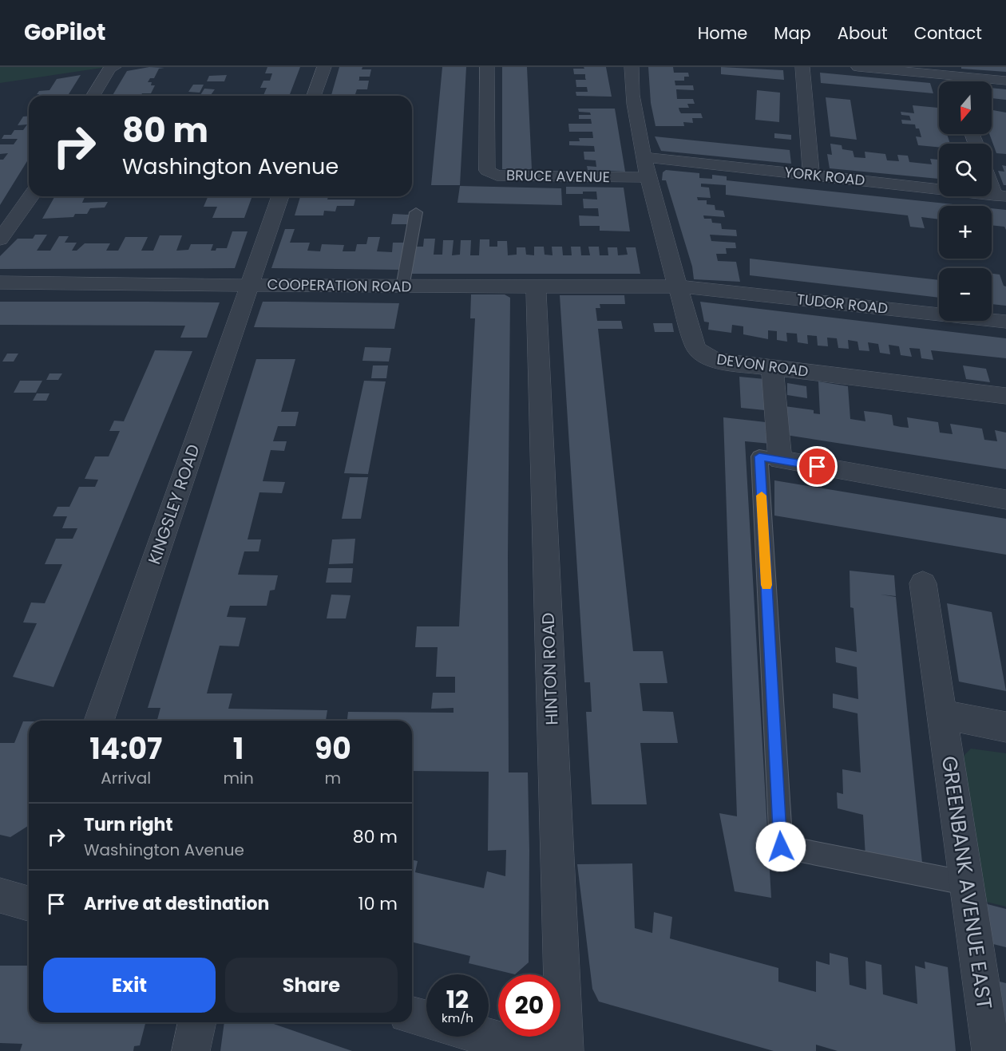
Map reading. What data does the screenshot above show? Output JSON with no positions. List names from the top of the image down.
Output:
{
  "streets": {
    "street": [
      "BRUCE AVENUE",
      "YORK ROAD",
      "COOPERATION ROAD",
      "TUDOR ROAD",
      "DEVON ROAD",
      "KINGSLEY ROAD",
      "HINTON ROAD",
      "GREENBANK AVENUE EAST"
    ]
  },
  "crossings": [
    ["BRUCE AVENUE", "YORK ROAD"],
    ["BRUCE AVENUE", "DEVON ROAD"],
    ["YORK ROAD", "DEVON ROAD"],
    ["COOPERATION ROAD", "TUDOR ROAD"],
    ["COOPERATION ROAD", "DEVON ROAD"],
    ["COOPERATION ROAD", "KINGSLEY ROAD"],
    ["COOPERATION ROAD", "HINTON ROAD"],
    ["TUDOR ROAD", "DEVON ROAD"]
  ],
  "north": "bottom",
  "page": {
    "header": "GoPilot",
    "nav": [
      "Home",
      "Map",
      "About",
      "Contact"
    ],
    "map_buttons": ["+", "−"],
    "turn": ["80 m", "Washington Avenue"],
    "eta": [
      "14:07",
      "Arrival",
      "1",
      "min",
      "90",
      "m"
    ],
    "list": [
      {
        "name": "Turn right",
        "note": "Washington Avenue",
        "value": "80 m"
      },
      {
        "name": "Arrive at destination",
        "value": "10 m"
      }
    ],
    "buttons": ["Exit", "Share"],
    "speed": "12 km/h",
    "limit": "20"
  }
}
